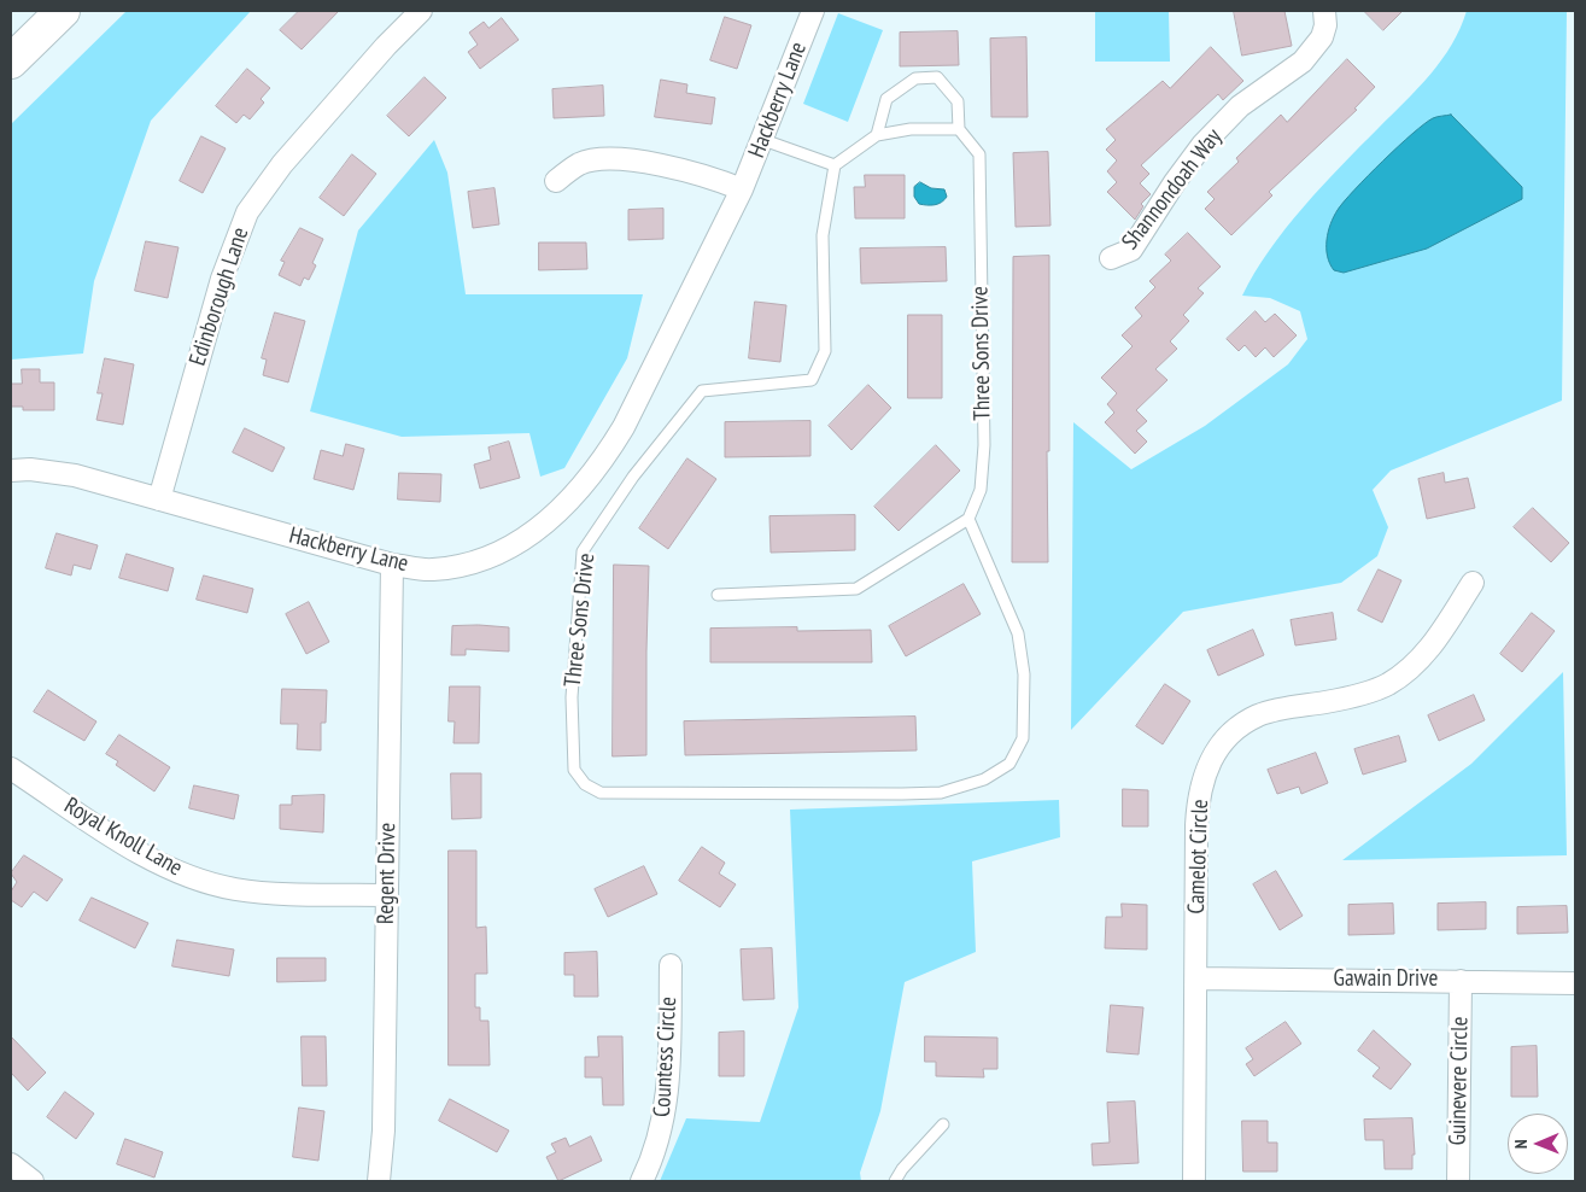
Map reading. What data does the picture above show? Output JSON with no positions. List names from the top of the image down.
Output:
{
  "streets": {
    "street": [
      "Hackberry Lane",
      "Shannondoah Way",
      "Edinborough Lane",
      "Royal Knoll Lane",
      "Camelot Circle",
      "Regent Drive",
      "Gawain Drive",
      "Countess Circle",
      "Guinevere Circle"
    ],
    "lane": ["Three Sons Drive"]
  },
  "crossings": [
    ["Hackberry Lane", "Edinborough Lane"],
    ["Hackberry Lane", "Regent Drive"],
    ["Royal Knoll Lane", "Regent Drive"],
    ["Camelot Circle", "Gawain Drive"],
    ["Gawain Drive", "Guinevere Circle"]
  ],
  "north": "left"
}
